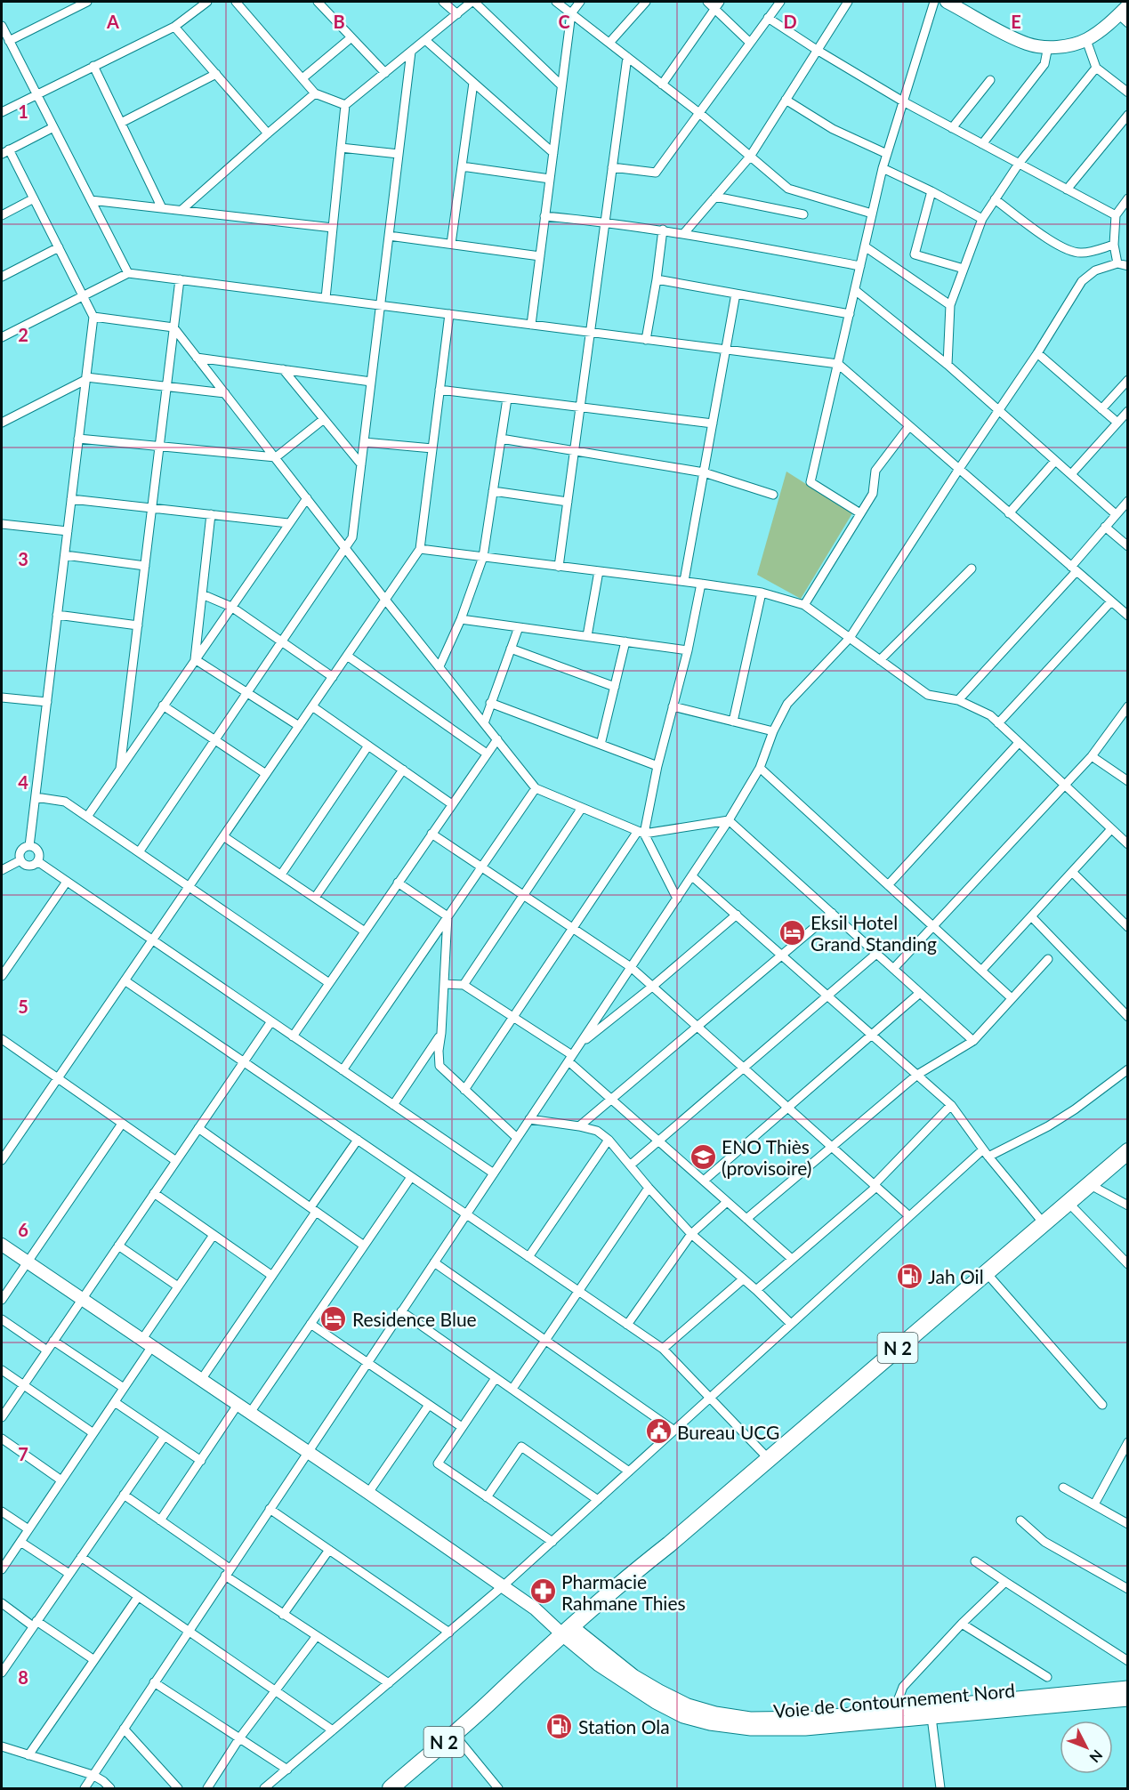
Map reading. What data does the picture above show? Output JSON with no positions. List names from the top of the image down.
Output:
{
  "streets": {
    "highway": ["N 2"],
    "main road": ["Voie de Contournement Nord"]
  },
  "crossings": [
    ["N 2", "Voie de Contournement Nord"]
  ],
  "places": {
    "hotel": ["Eksil Hotel Grand Standing", "Residence Blue"],
    "school or university": ["ENO Thiès (provisoire)"],
    "fuel station": ["Jah Oil", "Station Ola"],
    "public building": ["Bureau UCG"],
    "pharmacy": ["Pharmacie Rahmane Thies"]
  },
  "north": "bottom right",
  "grid": {
    "columns": [
      "A",
      "B",
      "C",
      "D",
      "E"
    ],
    "rows": [
      "1",
      "2",
      "3",
      "4",
      "5",
      "6",
      "7",
      "8"
    ]
  }
}
